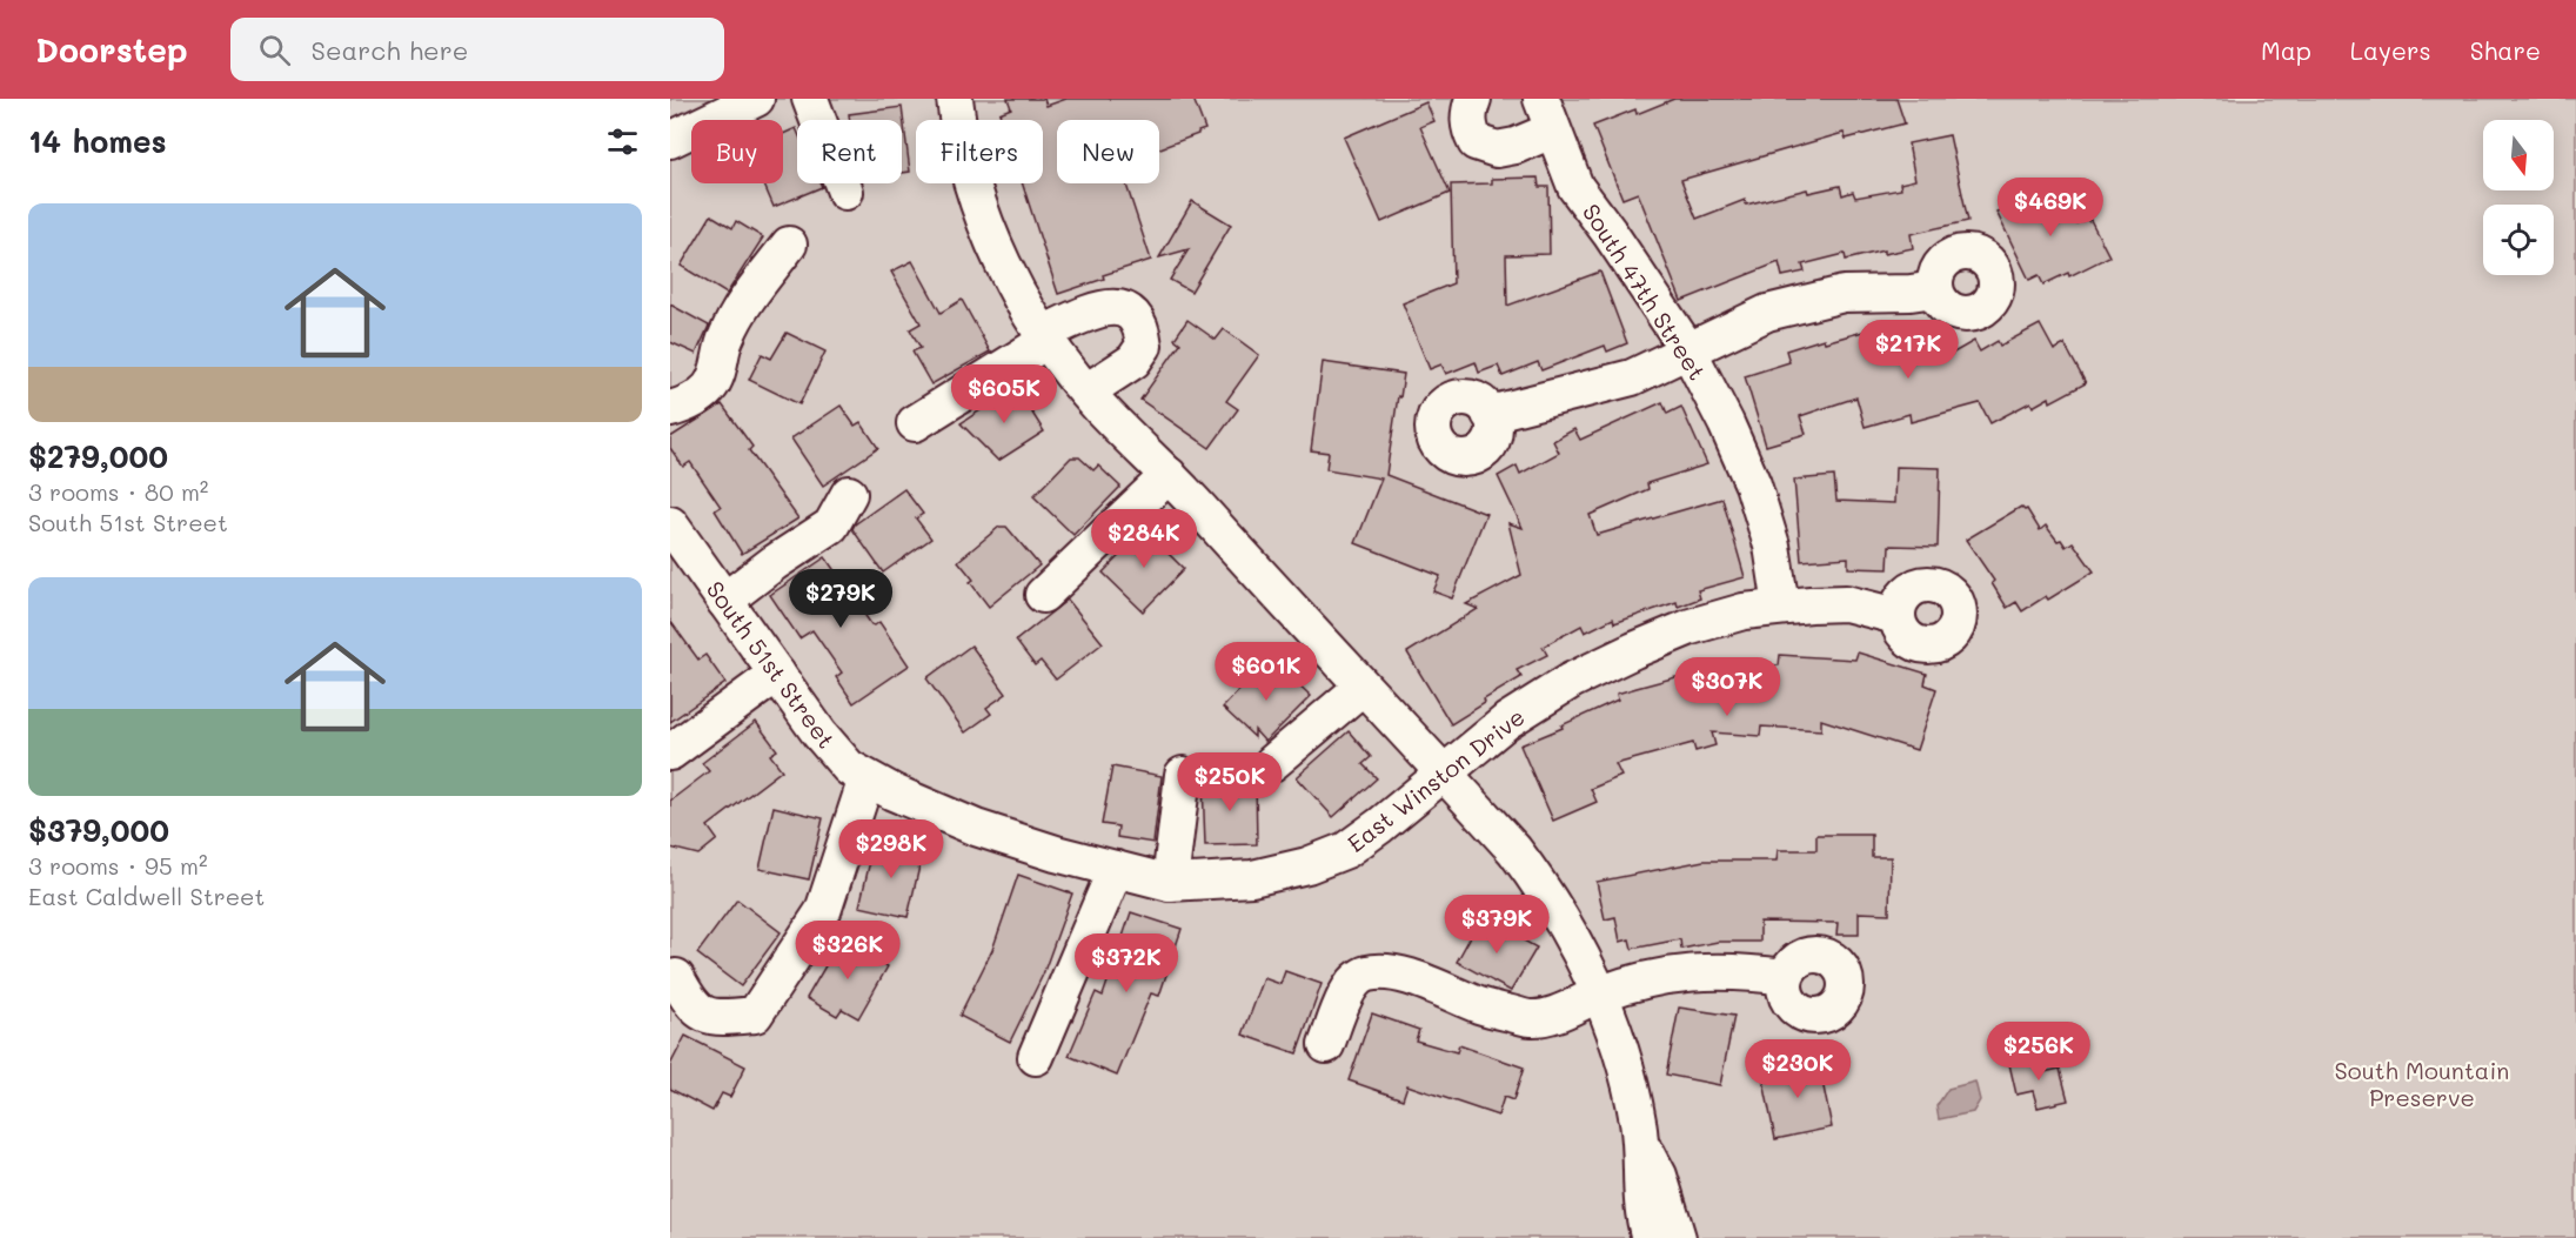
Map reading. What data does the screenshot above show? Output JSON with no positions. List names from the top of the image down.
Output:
{
  "streets": {
    "street": ["South 47th Street", "South 51st Street", "East Winston Drive"]
  },
  "crossings": [
    ["South 47th Street", "East Winston Drive"],
    ["South 51st Street", "East Winston Drive"]
  ],
  "parks": ["South Mountain Preserve"],
  "north": "bottom",
  "page": {
    "header": "Doorstep",
    "search": "Search here",
    "nav": ["Map", "Layers", "Share"],
    "heading": "14 homes",
    "chip": [
      "Buy",
      "Rent",
      "Filters",
      "New"
    ],
    "price": [
      "$469K",
      "$217K",
      "$605K",
      "$284K",
      "$279K",
      "$601K",
      "$307K",
      "$250K",
      "$298K",
      "$379K",
      "$326K",
      "$372K",
      "$256K",
      "$230K"
    ],
    "list": [
      {
        "name": "$279,000",
        "note": "3 rooms · 80 m² · South 51st Street"
      },
      {
        "name": "$379,000",
        "note": "3 rooms · 95 m² · East Caldwell Street"
      }
    ]
  }
}
